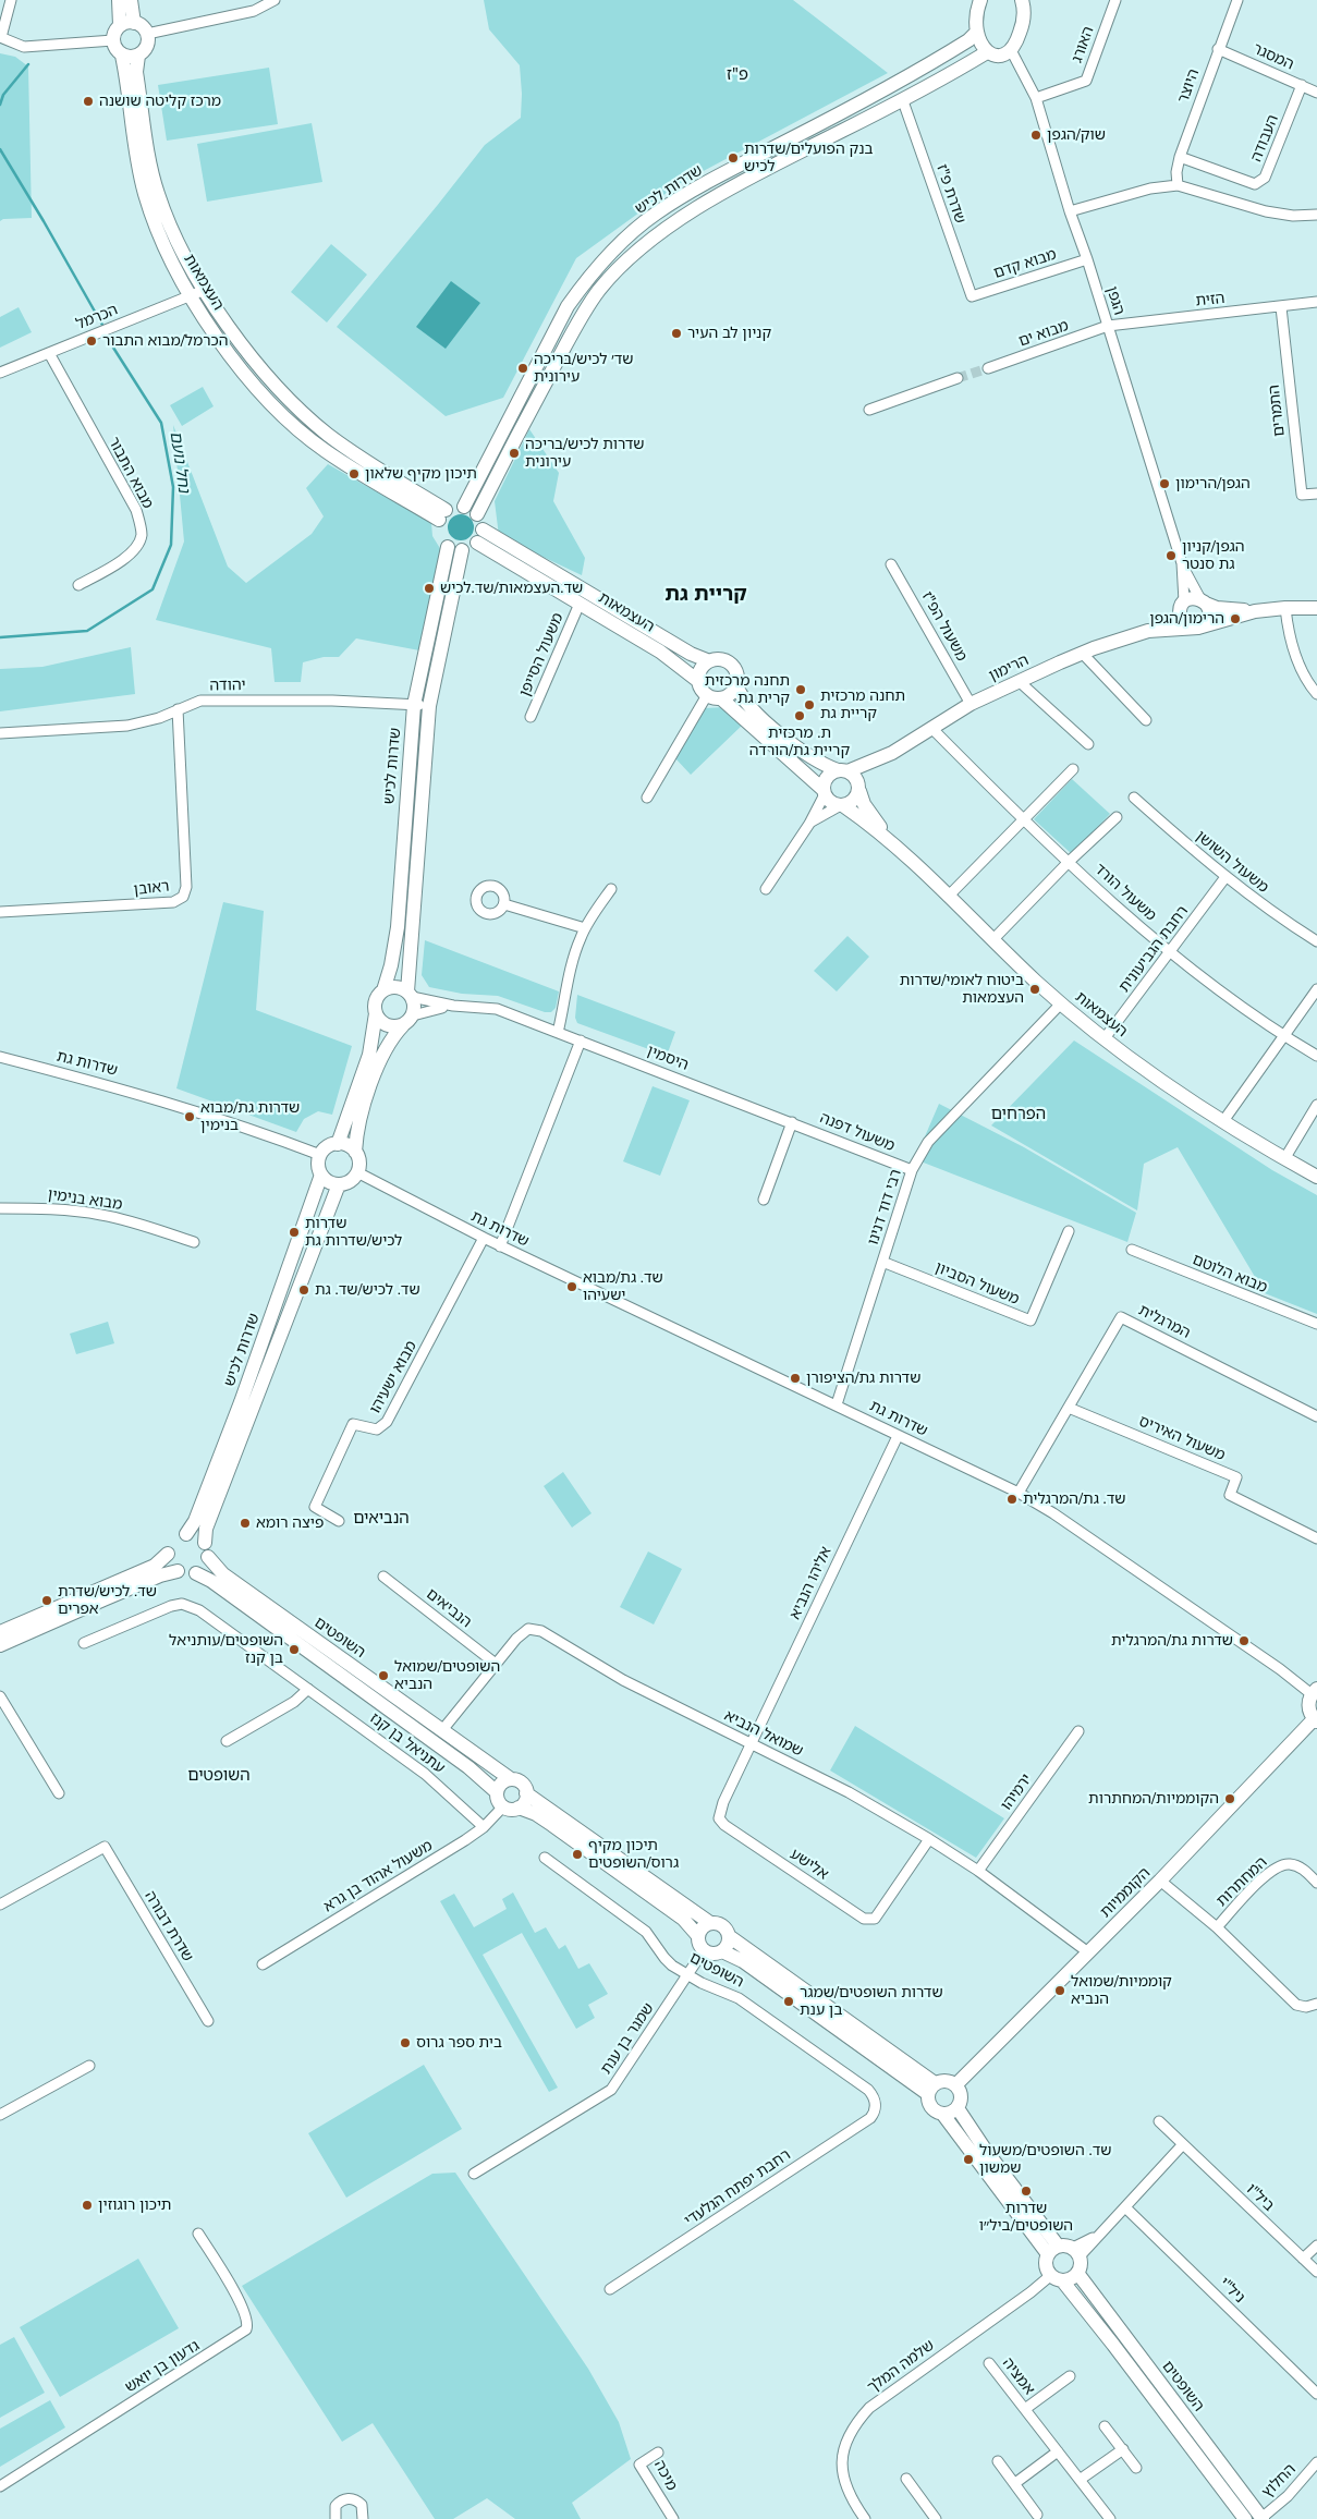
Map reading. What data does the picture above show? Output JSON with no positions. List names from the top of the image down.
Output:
{
  "streets": {
    "street": [
      "האורג",
      "המסגר",
      "היוצר",
      "העבודה",
      "שדרות לכיש",
      "שדרת פ\"ז",
      "מבוא קדם",
      "העצמאות",
      "הזית",
      "הגפן",
      "הכרמל",
      "מבוא ים",
      "התמרים",
      "מבוא התבור",
      "משעול הפ\"ז",
      "משעול הסייפן",
      "הרימון",
      "יהודה",
      "משעול השושן",
      "ראובן",
      "משעול הורד",
      "רחבת הגביעונית",
      "היסמין",
      "שדרות גת",
      "משעול דפנה",
      "מבוא בנימין",
      "רבי דוד דנינו",
      "מבוא הלוטם",
      "משעול הסביון",
      "המרגלית",
      "מבוא ישעיהו",
      "משעול האיריס",
      "אליהו הנביא",
      "הנביאים",
      "השופטים",
      "שמואל הנביא",
      "עתניאל בן קנז",
      "ירמיהו",
      "אלישע",
      "משעול אהוד בן גרא",
      "המחתרות",
      "הקוממיות",
      "שדרת דבורה",
      "שמגר בן ענת",
      "רחבת יפתח הגלעדי",
      "ביל\"ו",
      "ניל\"י",
      "גדעון בן יואש",
      "שלמה המלך",
      "אמציה",
      "מיכה",
      "החלוץ"
    ]
  },
  "crossings": [
    ["האורג", "הגפן"],
    ["המסגר", "היוצר"],
    ["המסגר", "העבודה"],
    ["היוצר", "העבודה"],
    ["שדרות לכיש", "שדרת פ\"ז"],
    ["שדרות לכיש", "העצמאות"],
    ["שדרות לכיש", "יהודה"],
    ["שדרות לכיש", "היסמין"],
    ["שדרות לכיש", "שדרות גת"],
    ["שדרות לכיש", "השופטים"],
    ["שדרת פ\"ז", "מבוא קדם"],
    ["מבוא קדם", "הגפן"],
    ["העצמאות", "הכרמל"],
    ["העצמאות", "משעול הסייפן"],
    ["העצמאות", "הרימון"],
    ["העצמאות", "רחבת הגביעונית"],
    ["העצמאות", "רבי דוד דנינו"],
    ["הזית", "הגפן"],
    ["הזית", "מבוא ים"],
    ["הזית", "התמרים"],
    ["הגפן", "מבוא ים"],
    ["הגפן", "הרימון"],
    ["הכרמל", "מבוא התבור"],
    ["משעול הפ\"ז", "הרימון"],
    ["הרימון", "משעול הורד"],
    ["יהודה", "ראובן"],
    ["משעול השושן", "רחבת הגביעונית"],
    ["משעול הורד", "רחבת הגביעונית"],
    ["היסמין", "משעול דפנה"],
    ["שדרות גת", "רבי דוד דנינו"],
    ["שדרות גת", "המרגלית"],
    ["שדרות גת", "מבוא ישעיהו"],
    ["שדרות גת", "אליהו הנביא"],
    ["משעול דפנה", "רבי דוד דנינו"],
    ["רבי דוד דנינו", "משעול הסביון"],
    ["המרגלית", "משעול האיריס"],
    ["אליהו הנביא", "שמואל הנביא"],
    ["אליהו הנביא", "אלישע"],
    ["הנביאים", "שמואל הנביא"],
    ["השופטים", "שמואל הנביא"],
    ["השופטים", "משעול אהוד בן גרא"],
    ["השופטים", "הקוממיות"],
    ["השופטים", "שמגר בן ענת"],
    ["השופטים", "רחבת יפתח הגלעדי"],
    ["השופטים", "שלמה המלך"],
    ["השופטים", "החלוץ"],
    ["שמואל הנביא", "ירמיהו"],
    ["שמואל הנביא", "אלישע"],
    ["שמואל הנביא", "הקוממיות"],
    ["עתניאל בן קנז", "משעול אהוד בן גרא"],
    ["המחתרות", "הקוממיות"]
  ],
  "districts": [
    "פ\"ז",
    "קריית גת",
    "הפרחים",
    "הנביאים",
    "השופטים"
  ],
  "water": ["נחל נועם"],
  "places": [
    "מרכז קליטה שושנה",
    "שוק/הגפן",
    "בנק הפועלים/שדרות לכיש",
    "קניון לב העיר",
    "הכרמל/מבוא התבור",
    "שד׳ לכיש/בריכה עירונית",
    "שדרות לכיש/בריכה עירונית",
    "תיכון מקיף שלאון",
    "הגפן/הרימון",
    "הגפן/קניון גת סנטר",
    "שד.העצמאות/שד.לכיש",
    "הרימון/הגפן",
    "תחנה מרכזית קרית גת",
    "תחנה מרכזית קריית גת",
    "ת. מרכזית קריית גת/הורדה",
    "ביטוח לאומי/שדרות העצמאות",
    "שדרות גת/מבוא בנימין",
    "שדרות לכיש/שדרות גת",
    "שד. גת/מבוא ישעיהו",
    "שד. לכיש/שד. גת",
    "שדרות גת/הציפורן",
    "שד. גת/המרגלית",
    "פיצה רומא",
    "שד. לכיש/שדרת אפרים",
    "שדרות גת/המרגלית",
    "השופטים/עותניאל בן קנז",
    "השופטים/שמואל הנביא",
    "הקוממיות/המחתרות",
    "תיכון מקיף גרוס/השופטים",
    "קוממיות/שמואל הנביא",
    "שדרות השופטים/שמגר בן ענת",
    "בית ספר גרוס",
    "שד. השופטים/משעול שמשון",
    "שדרות השופטים/ביל״ו",
    "תיכון רוגוזין"
  ]
}
